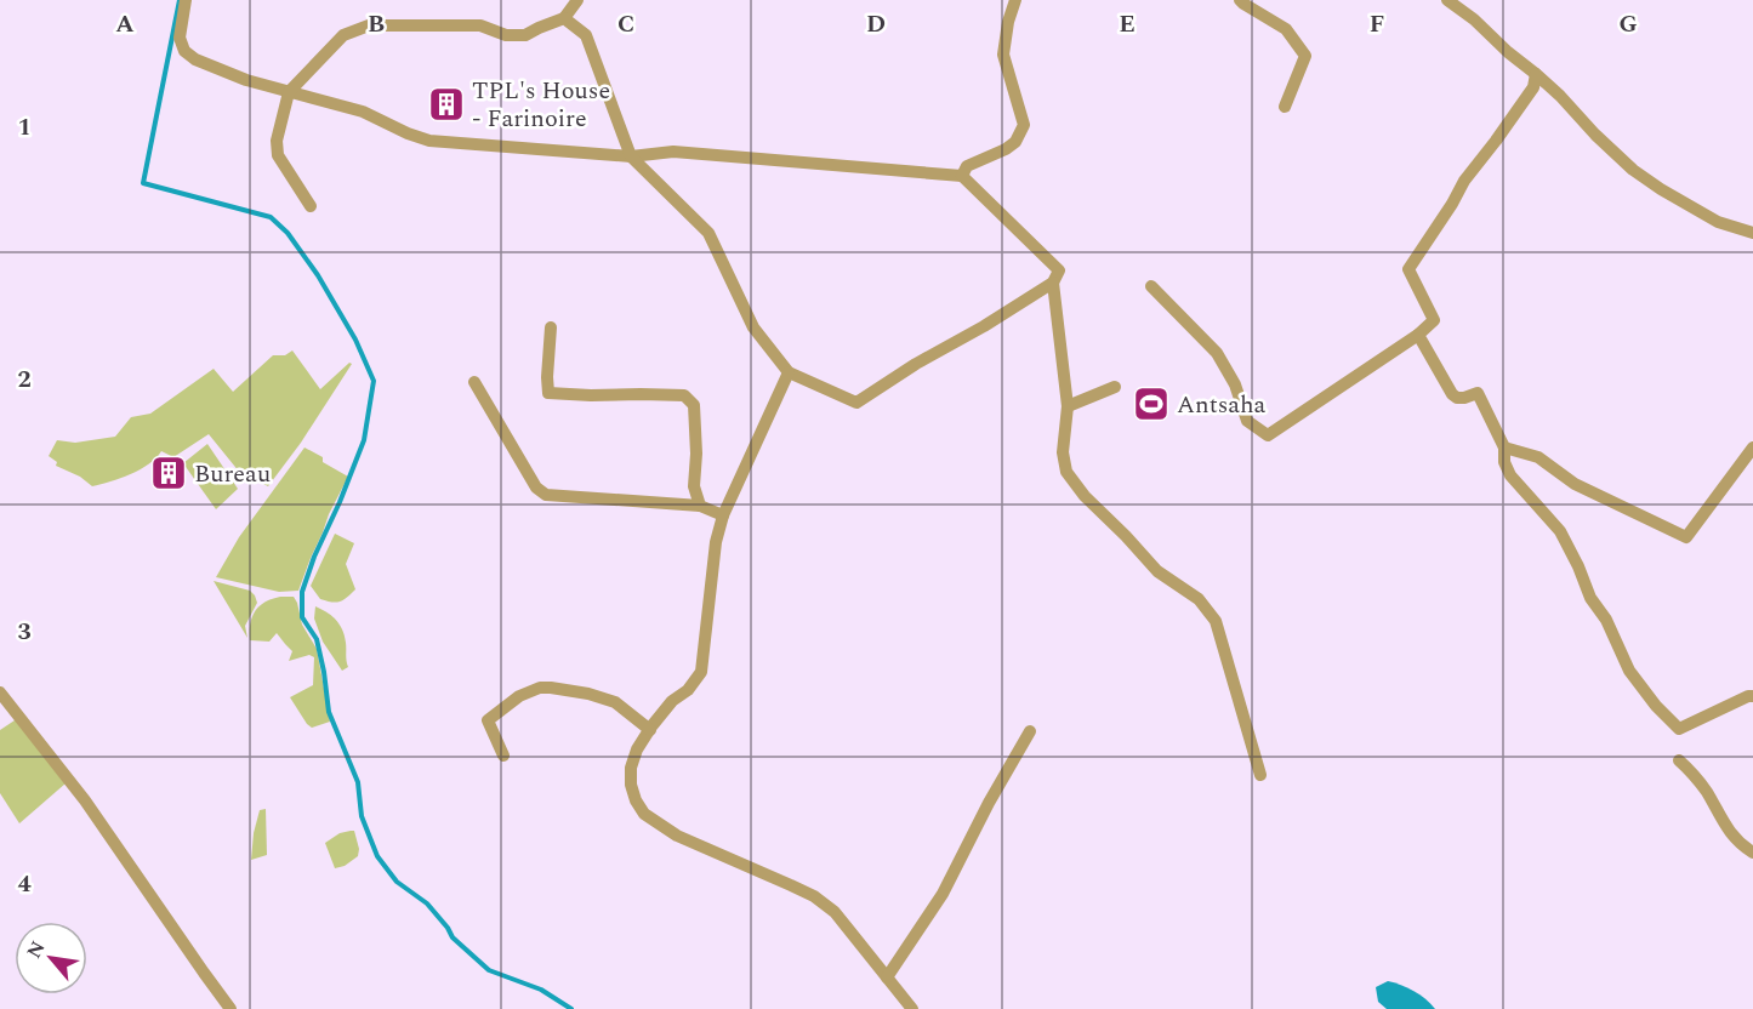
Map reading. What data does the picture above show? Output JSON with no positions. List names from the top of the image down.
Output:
{
  "places": {
    "building": ["TPL's House - Farinoire", "Bureau"],
    "sports": ["Antsaha"]
  },
  "north": "top left",
  "grid": {
    "columns": [
      "A",
      "B",
      "C",
      "D",
      "E",
      "F",
      "G"
    ],
    "rows": [
      "1",
      "2",
      "3",
      "4"
    ]
  }
}
